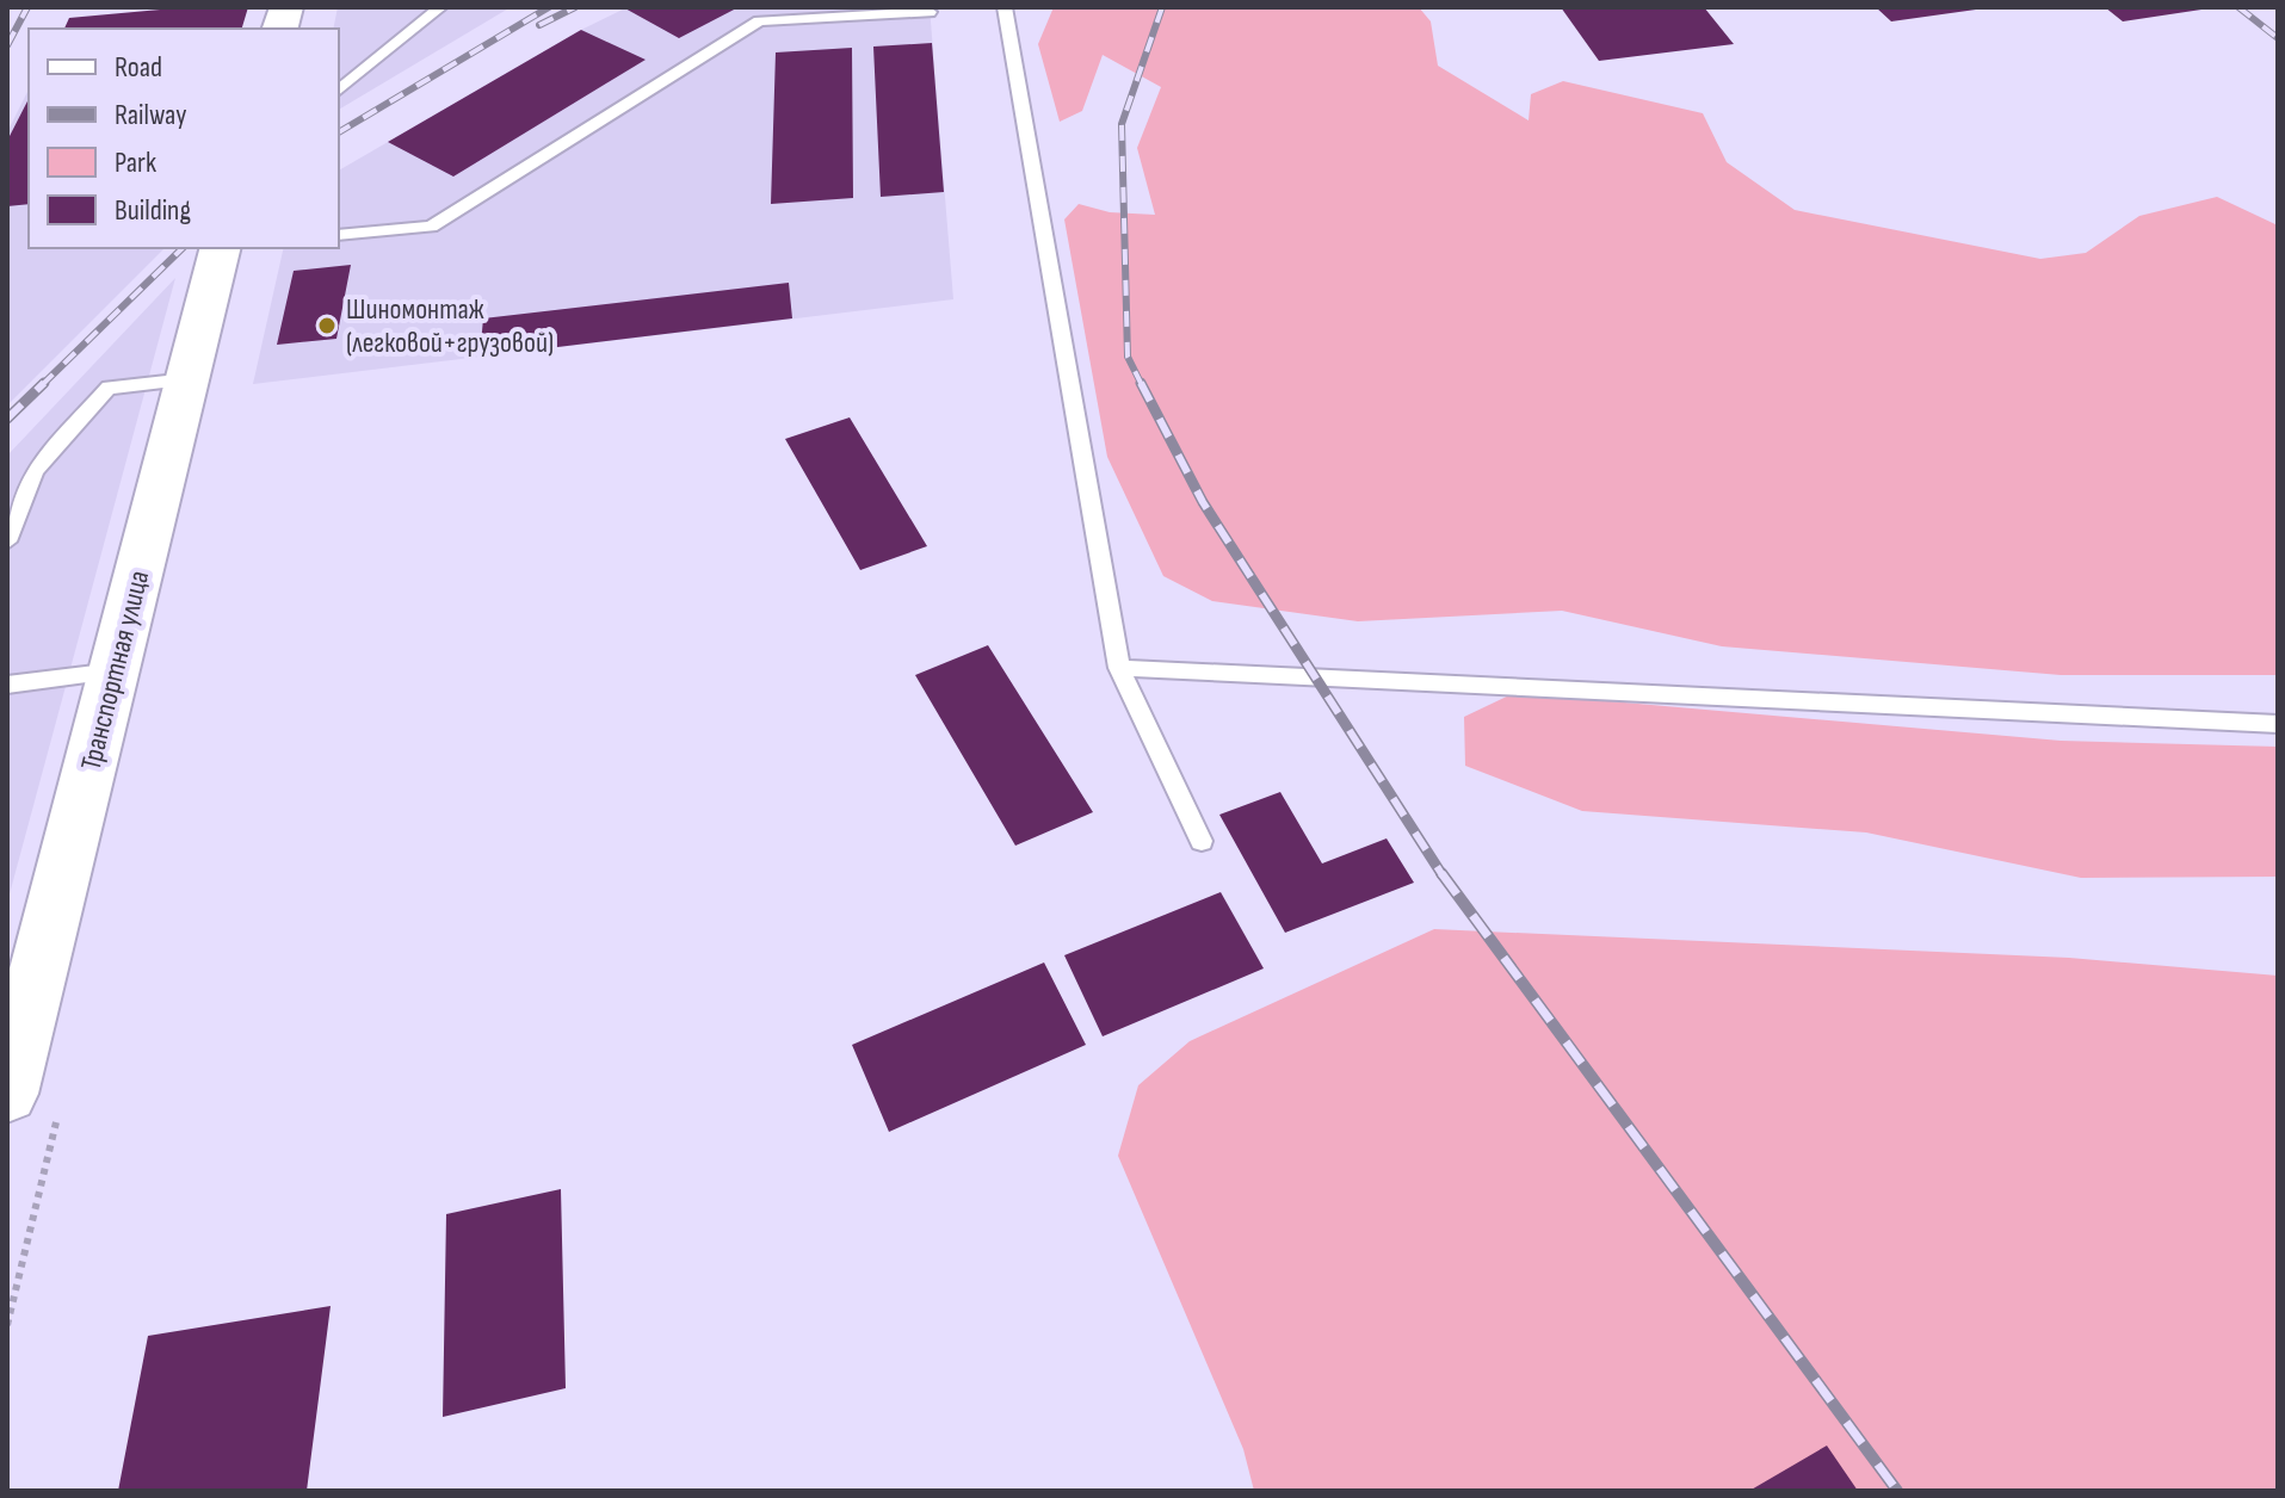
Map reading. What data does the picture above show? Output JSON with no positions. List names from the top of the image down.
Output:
{
  "streets": {
    "street": ["Транспортная улица"]
  },
  "places": ["Шиномонтаж (легковой+грузовой)"],
  "legend": [
    "Road",
    "Railway",
    "Park",
    "Building"
  ]
}
